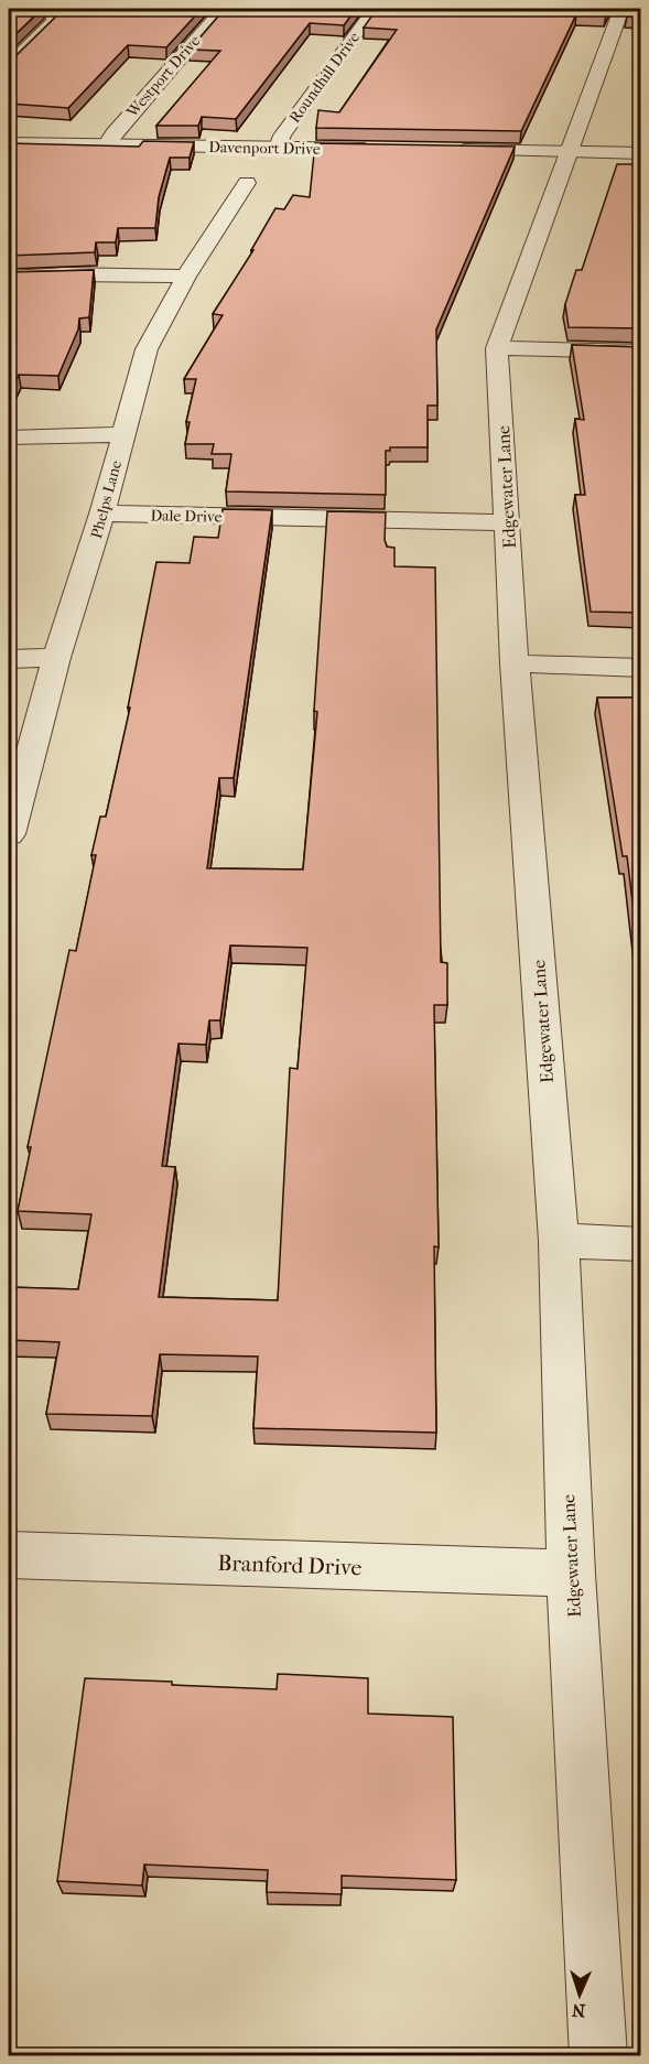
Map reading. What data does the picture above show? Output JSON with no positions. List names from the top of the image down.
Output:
{
  "streets": {
    "street": [
      "Westport Drive",
      "Roundhill Drive",
      "Davenport Drive",
      "Edgewater Lane",
      "Phelps Lane",
      "Dale Drive",
      "Branford Drive"
    ]
  },
  "crossings": [
    ["Westport Drive", "Davenport Drive"],
    ["Roundhill Drive", "Davenport Drive"],
    ["Edgewater Lane", "Dale Drive"],
    ["Edgewater Lane", "Branford Drive"],
    ["Phelps Lane", "Dale Drive"]
  ],
  "north": "bottom"
}
